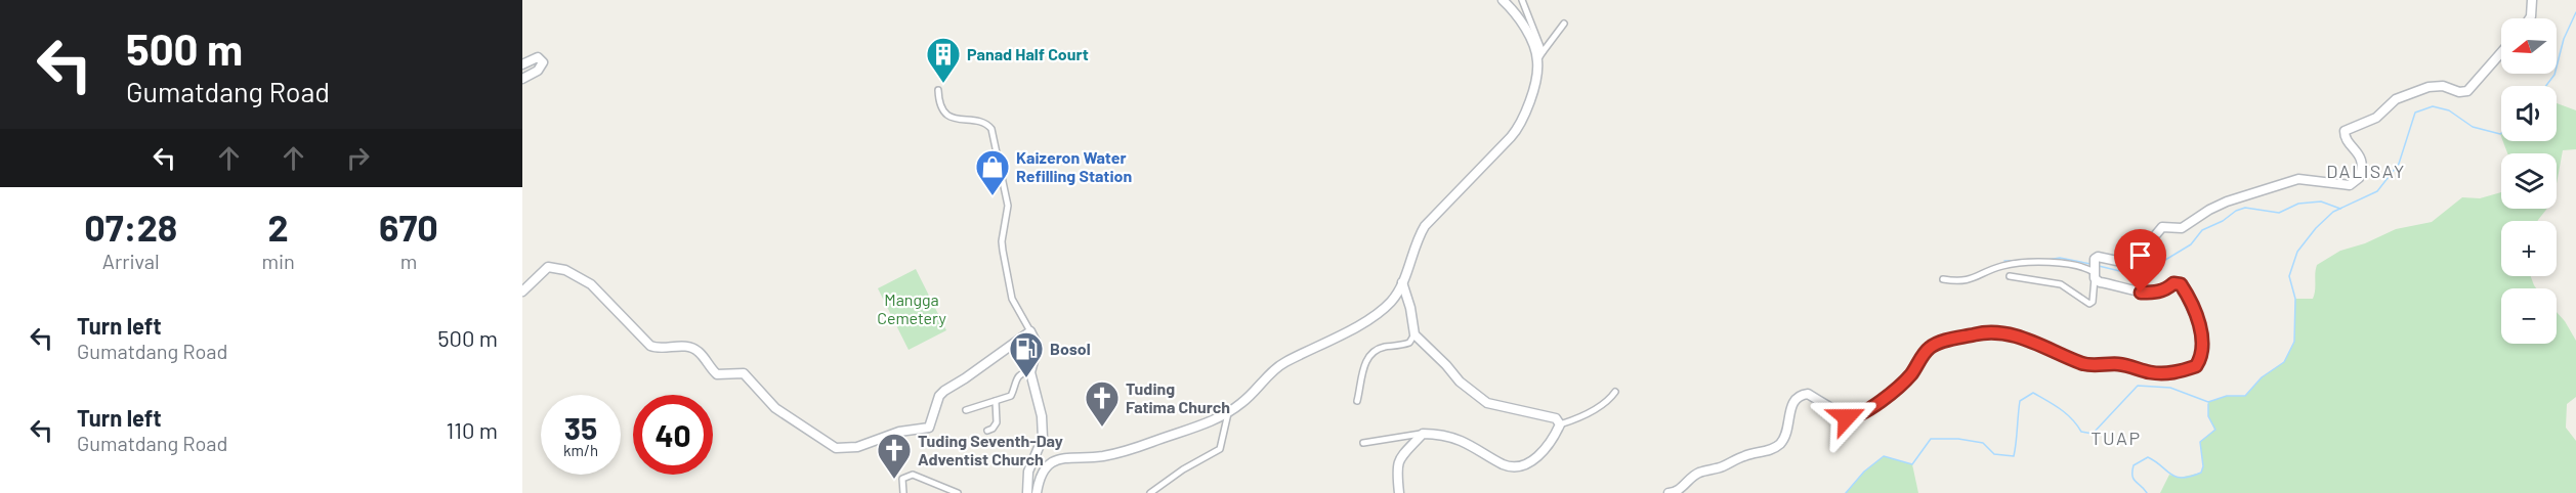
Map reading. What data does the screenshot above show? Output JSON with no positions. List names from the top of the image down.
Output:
{
  "districts": ["DALISAY", "TUAP"],
  "parks": ["Mangga Cemetery"],
  "places": {
    "building": ["Panad Half Court"],
    "shop": ["Kaizeron Water Refilling Station"],
    "fuel station": ["Bosol"],
    "church": ["Tuding Fatima Church", "Tuding Seventh-Day Adventist Church"]
  },
  "north": "left",
  "page": {
    "turn": ["500 m", "Gumatdang Road"],
    "map_buttons": ["+", "−"],
    "eta": [
      "07:28",
      "Arrival",
      "2",
      "min",
      "670",
      "m"
    ],
    "list": [
      {
        "name": "Turn left",
        "note": "Gumatdang Road",
        "value": "500 m"
      },
      {
        "name": "Turn left",
        "note": "Gumatdang Road",
        "value": "110 m"
      }
    ],
    "speed": "35 km/h",
    "limit": "40"
  }
}
